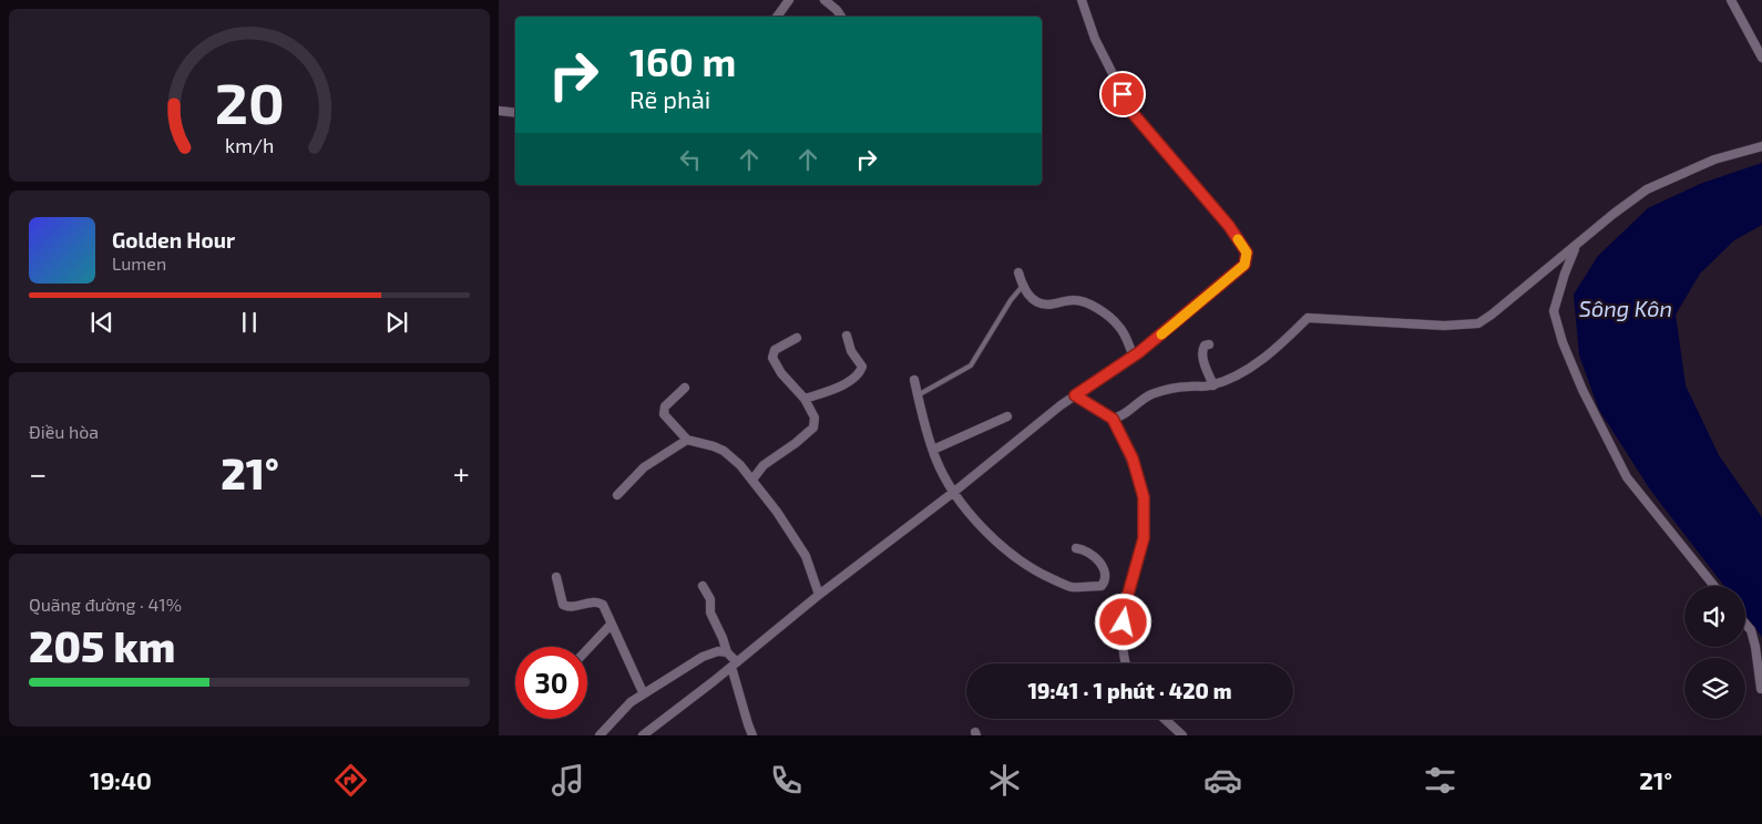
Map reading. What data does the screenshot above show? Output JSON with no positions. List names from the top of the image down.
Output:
{
  "water": ["Sông Kôn"],
  "page": {
    "turn": ["160 m", "Rẽ phải"],
    "song": ["Golden Hour", "Lumen"],
    "tile": [
      "Điều hòa",
      ["Quãng đường · 41%", "205 km"]
    ],
    "heat": ["−", "21°", "+"],
    "limit": "30",
    "trip": "19:41 · 1 phút · 420 m",
    "tabs": ["19:40", "21°"],
    "gauge": ["20", "km/h"]
  }
}
